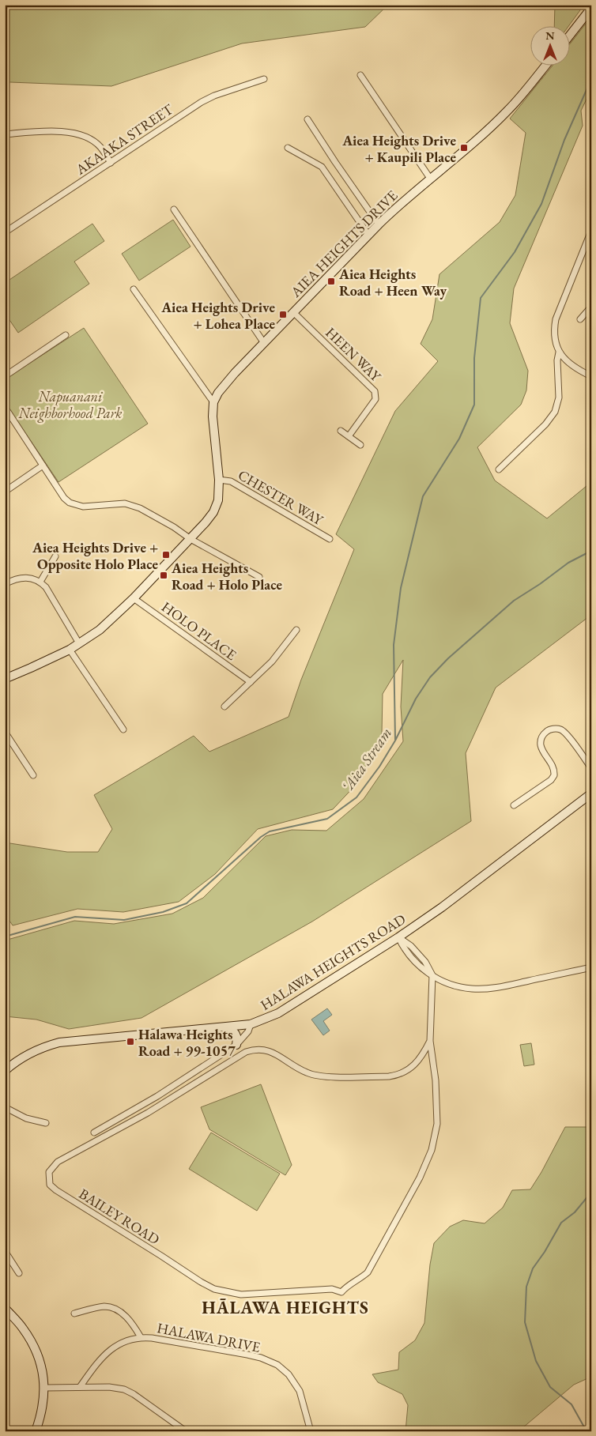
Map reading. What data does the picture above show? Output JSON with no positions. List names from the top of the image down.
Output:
{
  "streets": {
    "street": [
      "AKAAKA STREET",
      "AIEA HEIGHTS DRIVE",
      "HEEN WAY",
      "CHESTER WAY",
      "HOLO PLACE",
      "HALAWA HEIGHTS ROAD",
      "BAILEY ROAD",
      "HALAWA DRIVE"
    ]
  },
  "crossings": [
    ["AIEA HEIGHTS DRIVE", "HEEN WAY"]
  ],
  "districts": ["HĀLAWA HEIGHTS"],
  "water": ["ʻAiea Stream"],
  "parks": ["Napuanani Neighborhood Park"],
  "places": {
    "transit": [
      "Aiea Heights Drive + Kaupili Place",
      "Aiea Heights Road + Heen Way",
      "Aiea Heights Drive + Lohea Place",
      "Aiea Heights Drive + Opposite Holo Place",
      "Aiea Heights Road + Holo Place",
      "Halawa Heights Road + 99-1057"
    ]
  },
  "north": "top"
}
